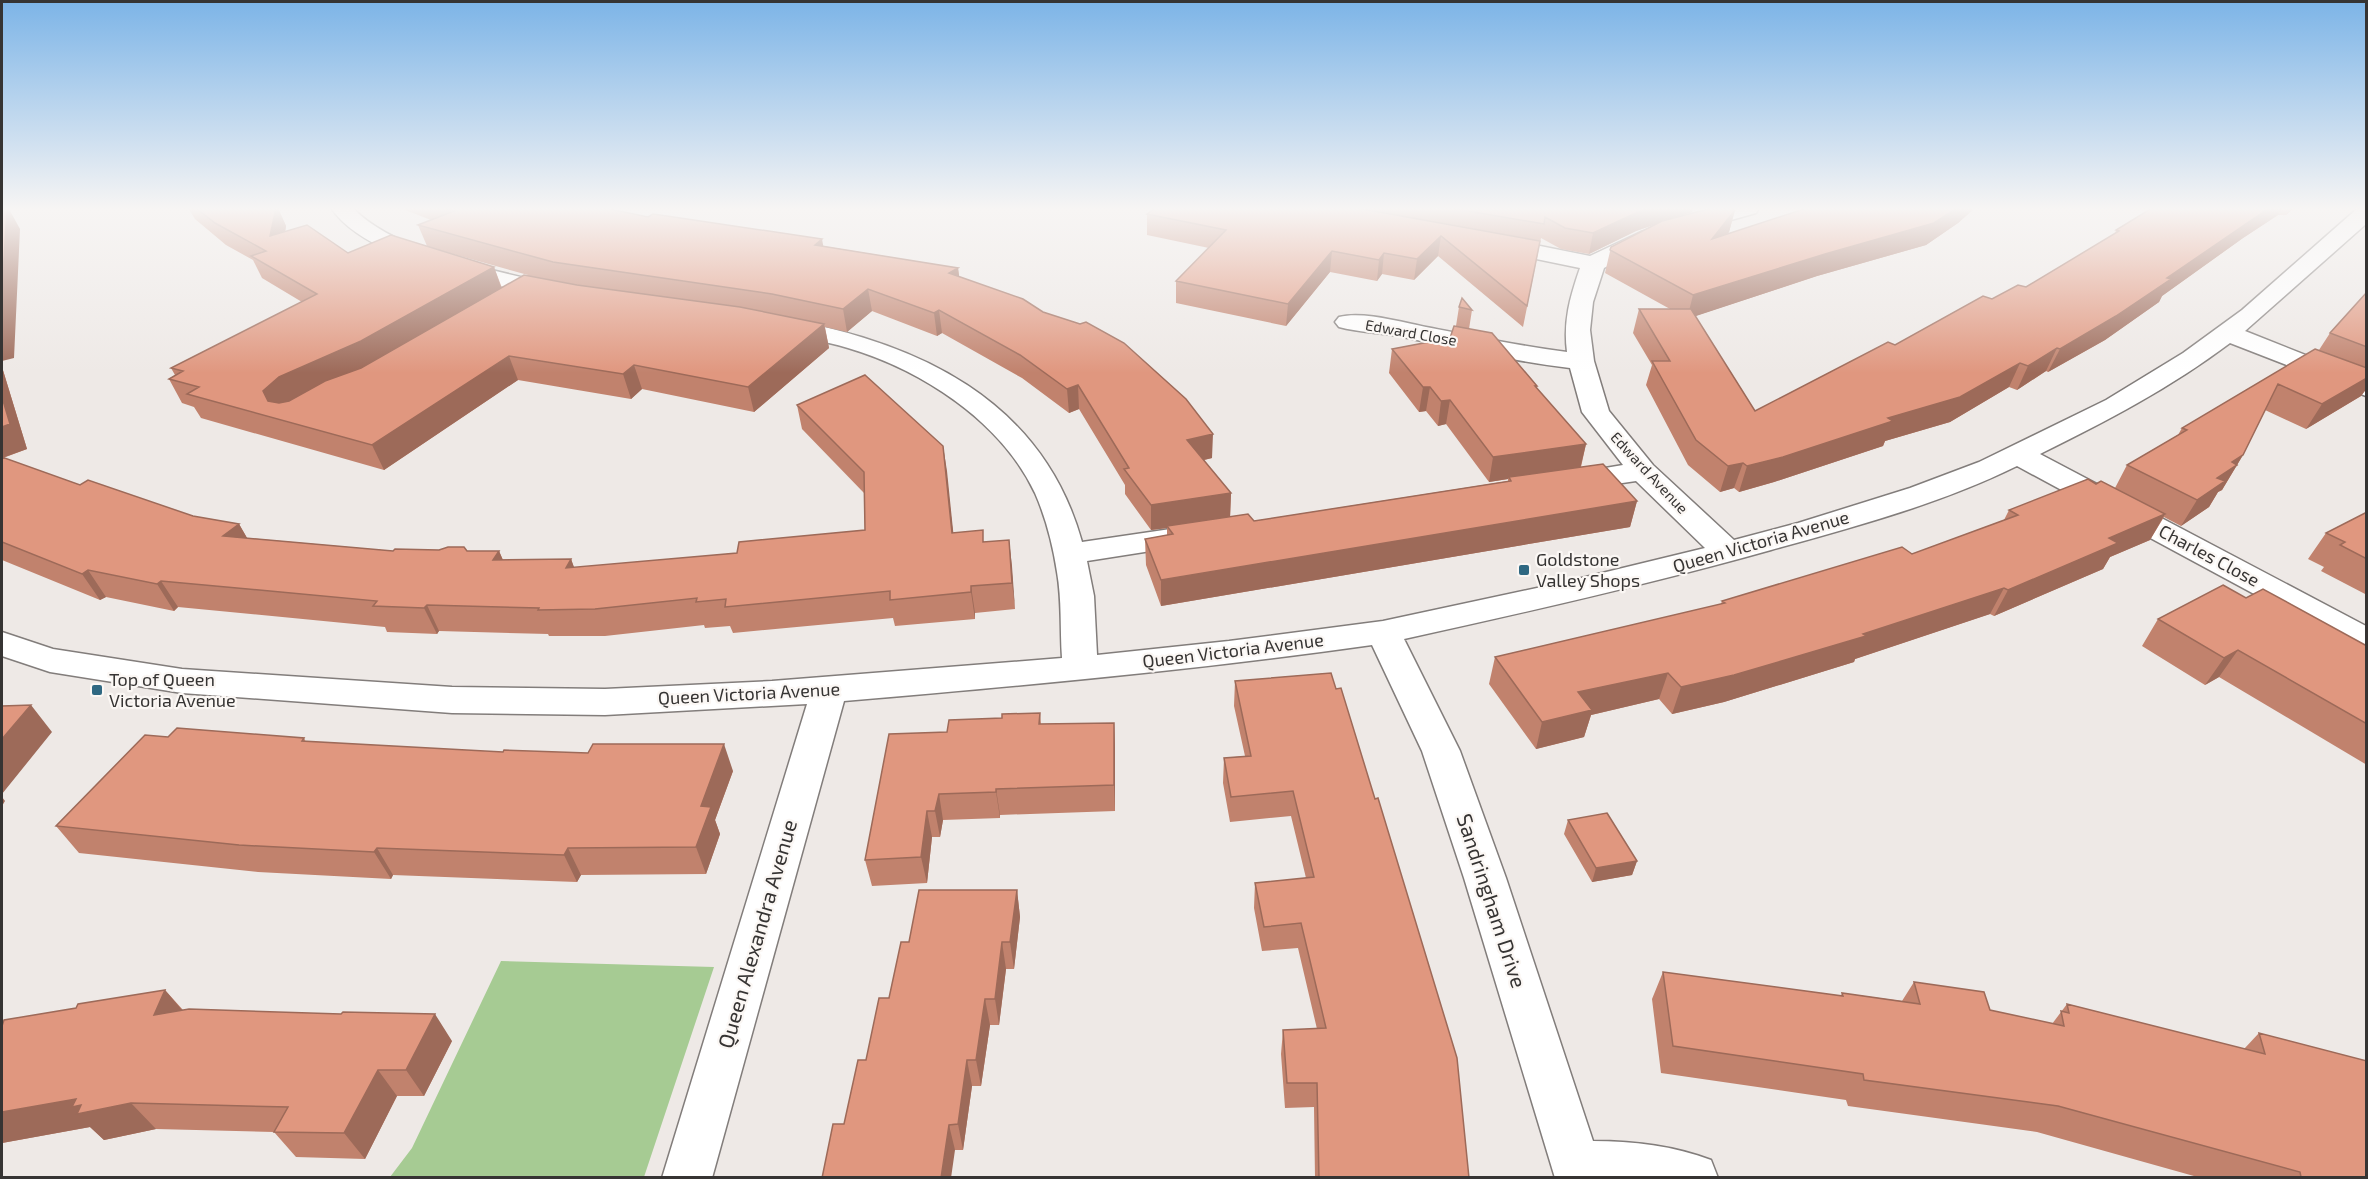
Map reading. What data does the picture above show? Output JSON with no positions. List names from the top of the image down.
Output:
{
  "streets": {
    "street": [
      "Edward Close",
      "Edward Avenue",
      "Queen Victoria Avenue",
      "Charles Close",
      "Sandringham Drive",
      "Queen Alexandra Avenue"
    ]
  },
  "crossings": [
    ["Edward Close", "Edward Avenue"],
    ["Edward Avenue", "Queen Victoria Avenue"],
    ["Queen Victoria Avenue", "Charles Close"],
    ["Queen Victoria Avenue", "Sandringham Drive"],
    ["Queen Victoria Avenue", "Queen Alexandra Avenue"]
  ],
  "places": {
    "transit": ["Goldstone Valley Shops", "Top of Queen Victoria Avenue"]
  }
}
